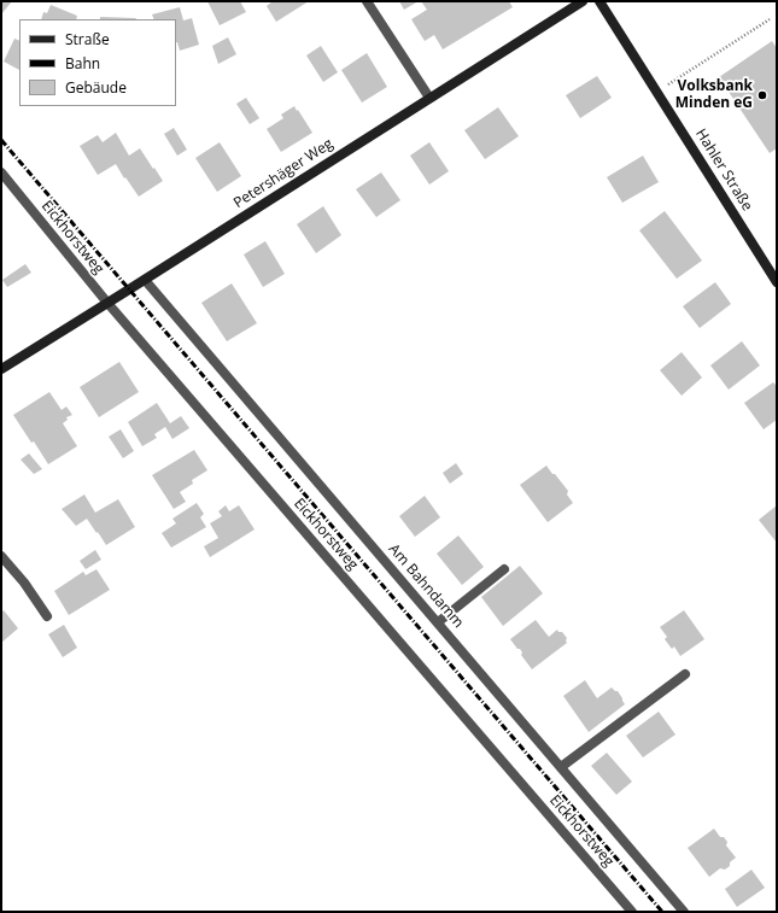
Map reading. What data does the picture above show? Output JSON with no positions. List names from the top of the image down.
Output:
{
  "streets": {
    "street": [
      "Hahler Straße",
      "Petershäger Weg",
      "Eickhorstweg",
      "Am Bahndamm"
    ]
  },
  "crossings": [
    ["Petershäger Weg", "Eickhorstweg"],
    ["Petershäger Weg", "Am Bahndamm"]
  ],
  "places": ["Volksbank Minden eG"],
  "legend": ["Straße", "Bahn", "Gebäude"]
}
